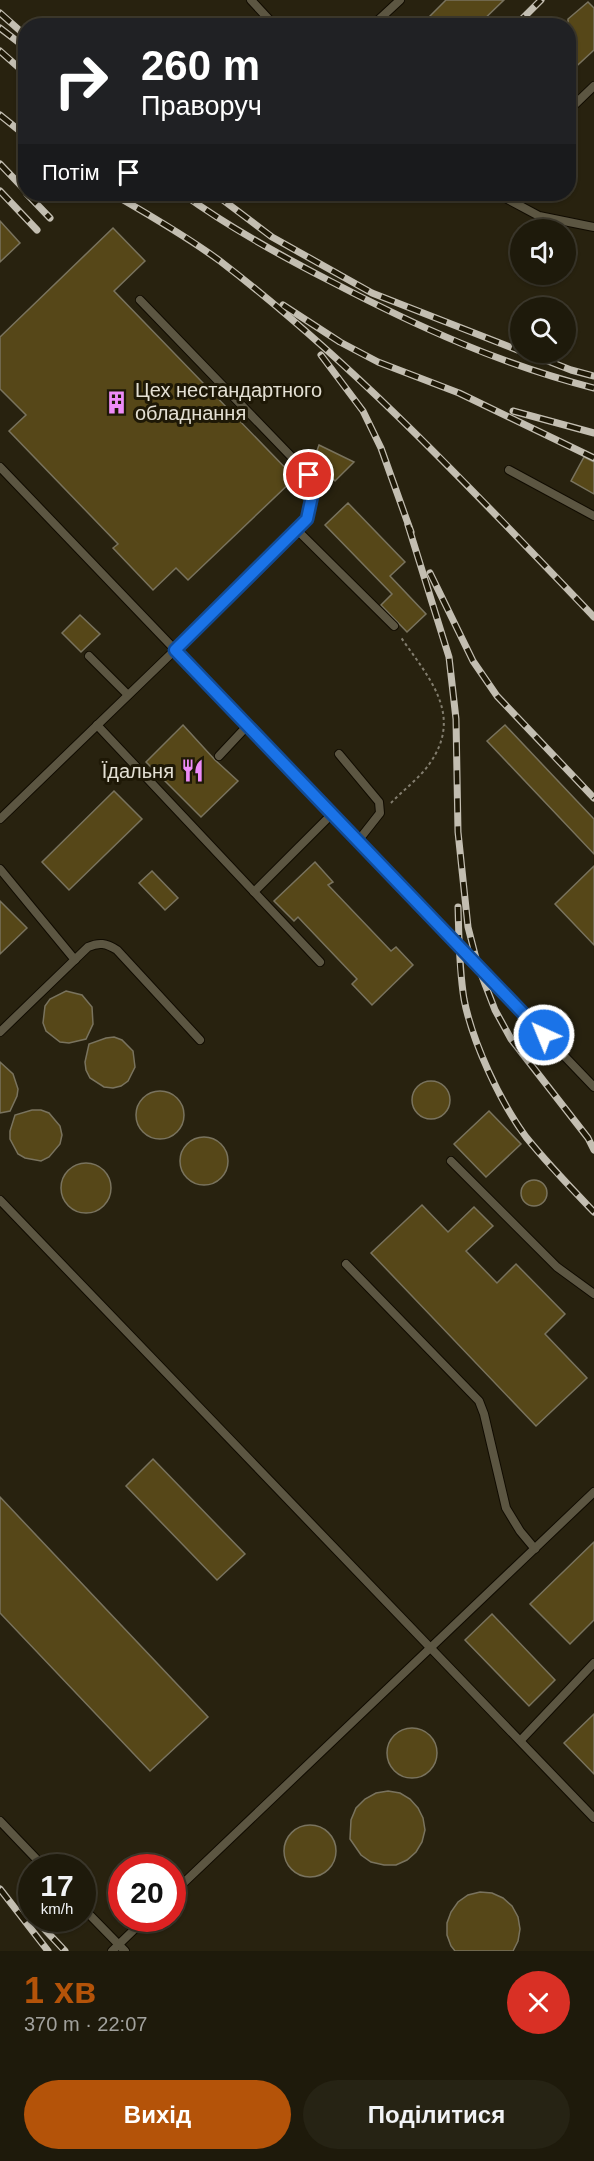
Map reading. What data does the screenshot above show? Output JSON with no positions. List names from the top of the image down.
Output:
{
  "places": {
    "building": ["Цех нестандартного обладнання"],
    "restaurant": ["Їдальня"]
  },
  "page": {
    "turn": ["260 m", "Праворуч"],
    "then": "Потім",
    "speed": "17 km/h",
    "limit": "20",
    "heading": ["1 хв", "370 m · 22:07"],
    "buttons": ["Вихід", "Поділитися"]
  }
}
